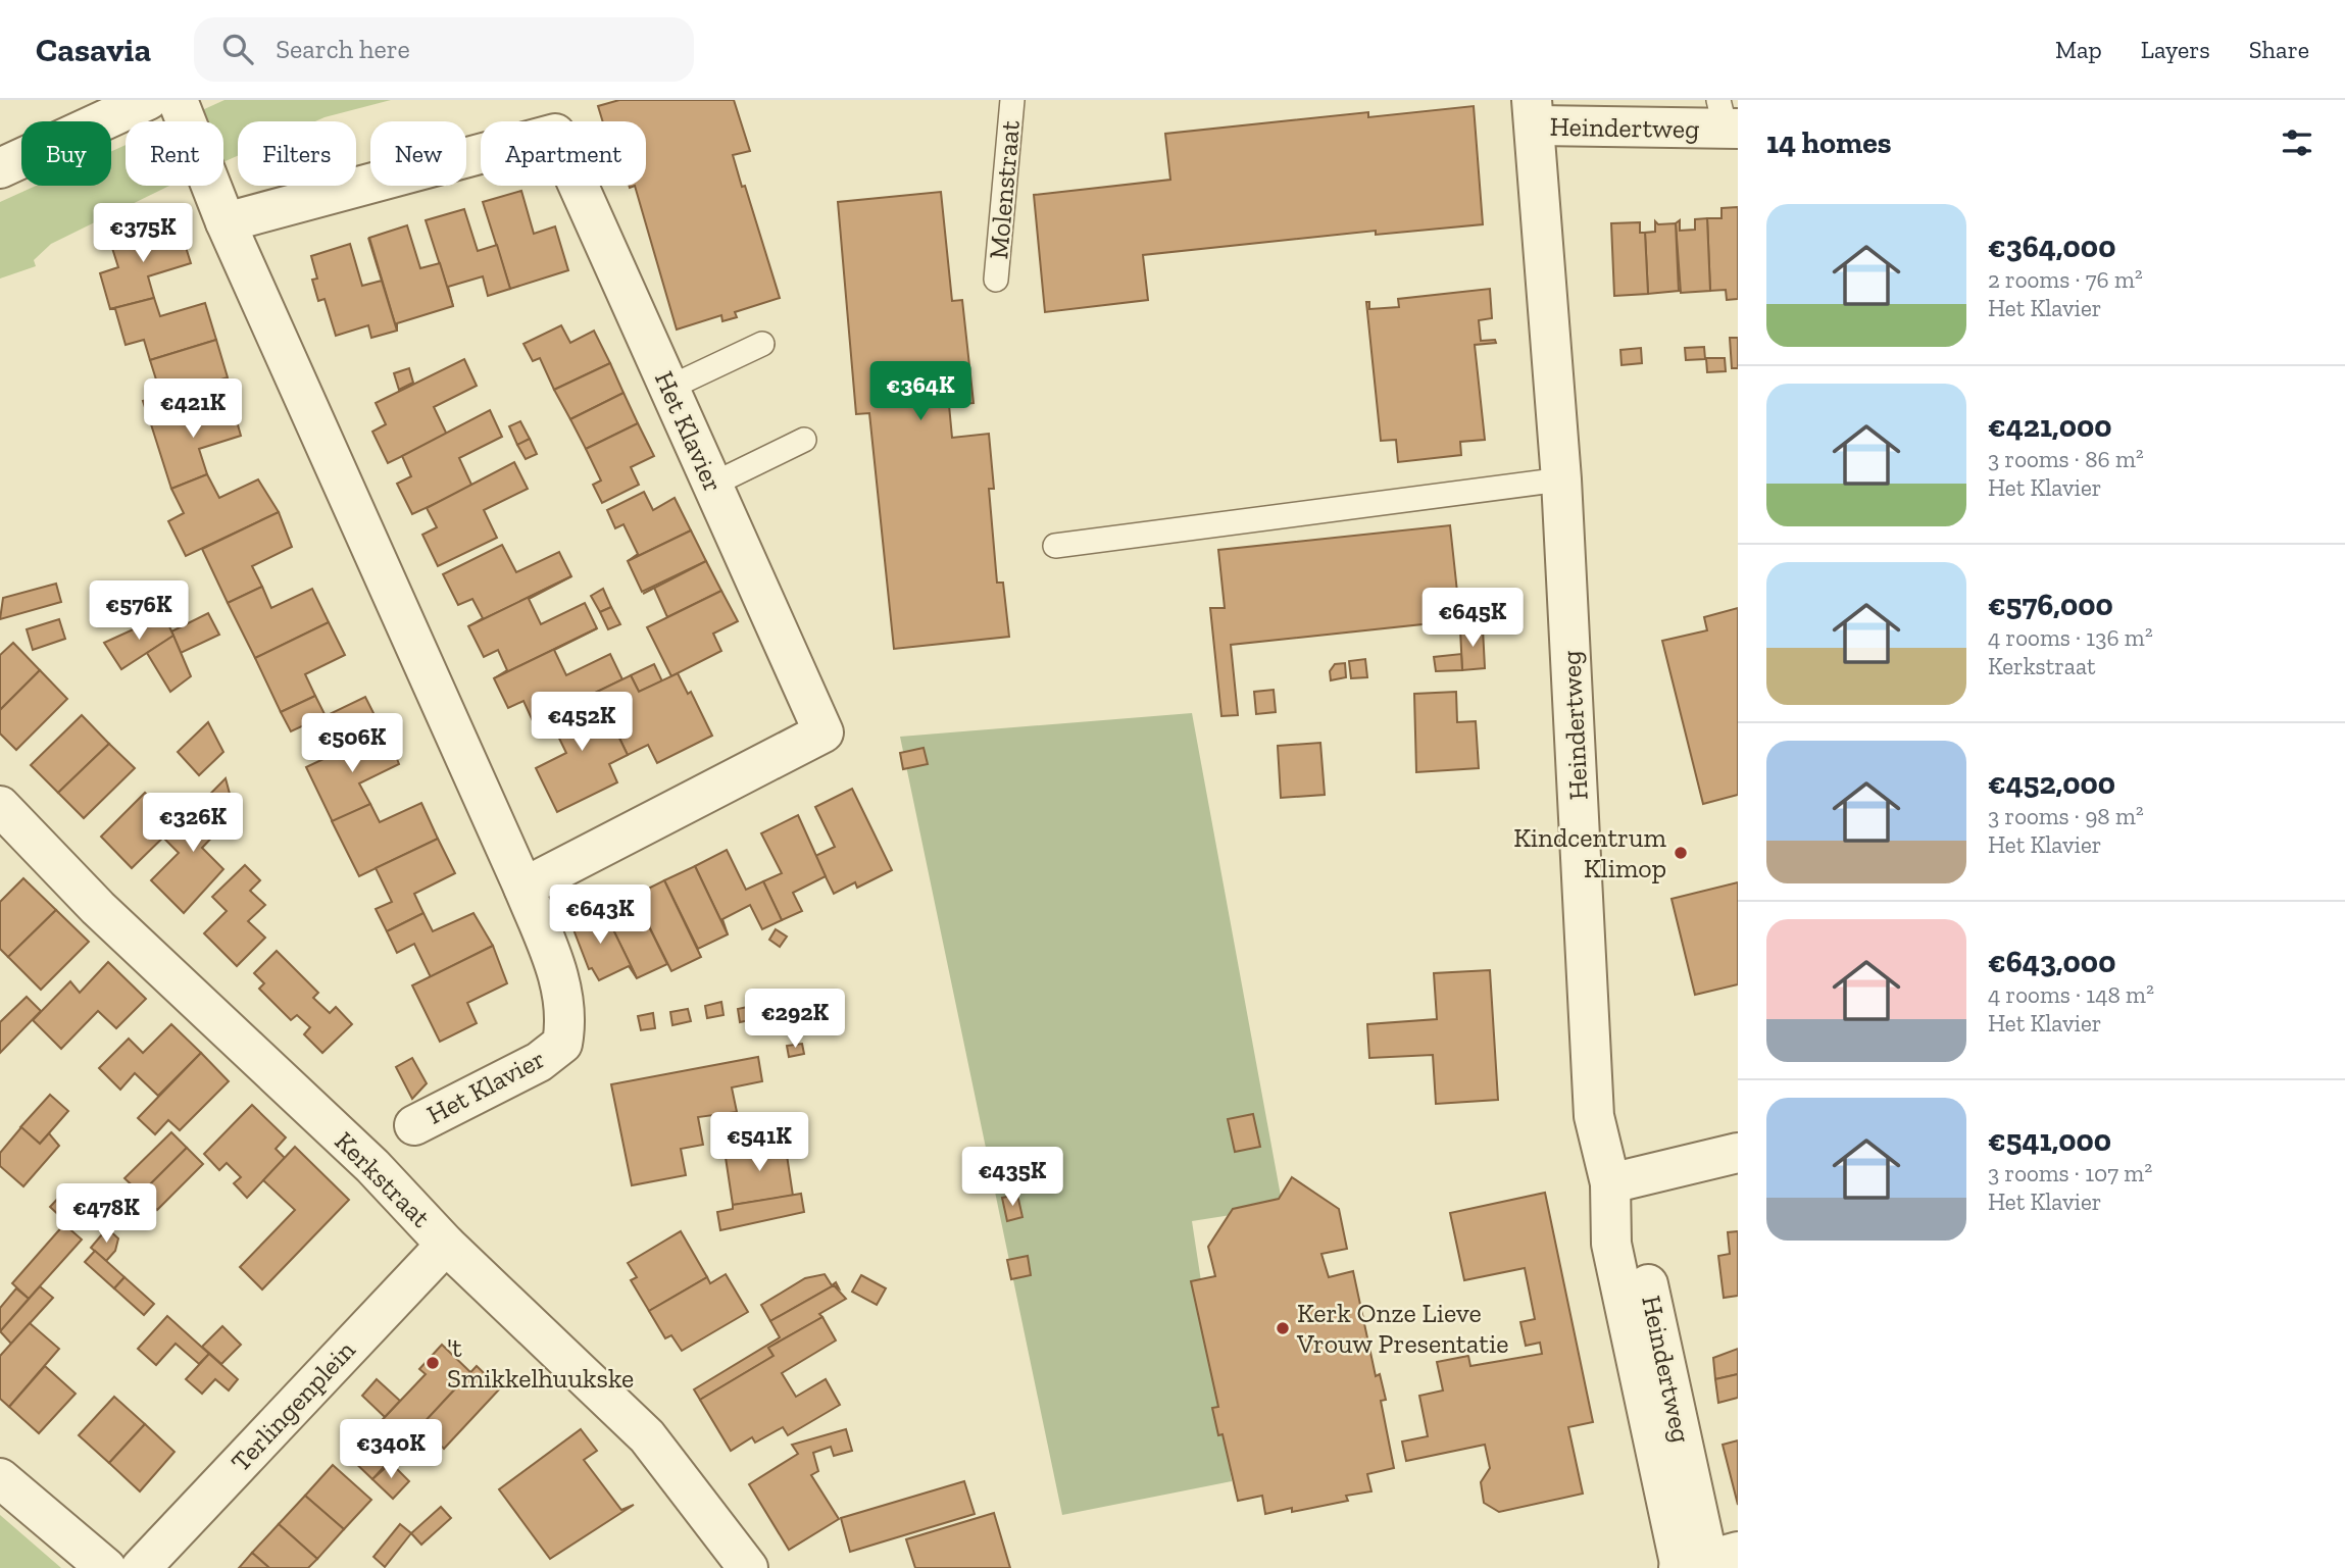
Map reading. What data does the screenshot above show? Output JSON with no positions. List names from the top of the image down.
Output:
{
  "streets": {
    "street": [
      "Heindertweg",
      "Het Klavier",
      "Kerkstraat",
      "Terlingenplein"
    ],
    "lane": ["Molenstraat"]
  },
  "crossings": [
    ["Kerkstraat", "Terlingenplein"]
  ],
  "places": ["Kindcentrum Klimop", "Kerk Onze Lieve Vrouw Presentatie", "'t Smikkelhuukske"],
  "page": {
    "header": "Casavia",
    "search": "Search here",
    "nav": ["Map", "Layers", "Share"],
    "heading": "14 homes",
    "chip": [
      "Buy",
      "Rent",
      "Filters",
      "New",
      "Apartment"
    ],
    "list": [
      {
        "name": "€364,000",
        "note": "2 rooms · 76 m² · Het Klavier"
      },
      {
        "name": "€421,000",
        "note": "3 rooms · 86 m² · Het Klavier"
      },
      {
        "name": "€576,000",
        "note": "4 rooms · 136 m² · Kerkstraat"
      },
      {
        "name": "€452,000",
        "note": "3 rooms · 98 m² · Het Klavier"
      },
      {
        "name": "€643,000",
        "note": "4 rooms · 148 m² · Het Klavier"
      },
      {
        "name": "€541,000",
        "note": "3 rooms · 107 m² · Het Klavier"
      }
    ],
    "price": [
      "€375K",
      "€364K",
      "€421K",
      "€576K",
      "€645K",
      "€452K",
      "€506K",
      "€326K",
      "€643K",
      "€292K",
      "€541K",
      "€435K",
      "€478K",
      "€340K"
    ]
  }
}
